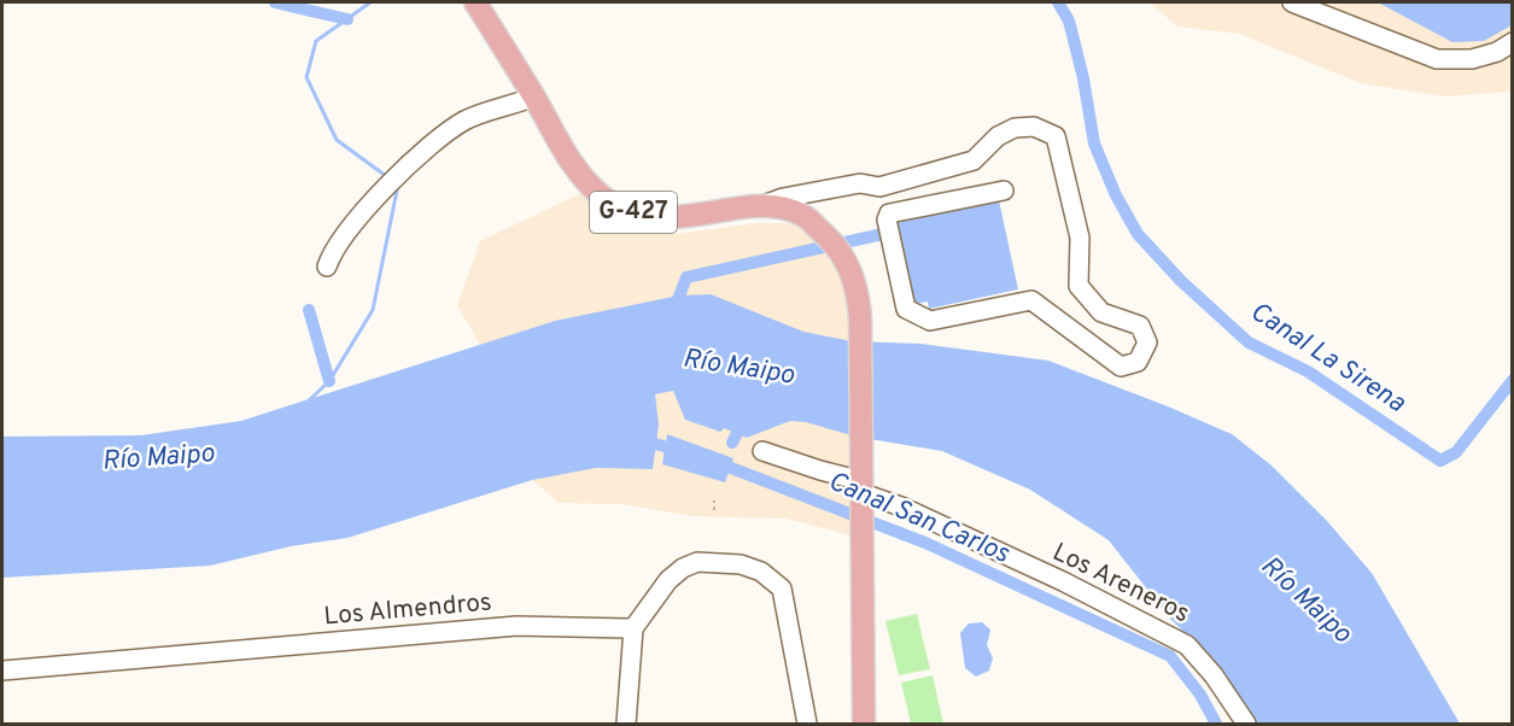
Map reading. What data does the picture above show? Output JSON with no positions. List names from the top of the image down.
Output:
{
  "streets": {
    "main road": ["G-427"],
    "street": ["Los Areneros", "Los Almendros"]
  },
  "crossings": [
    ["G-427", "Los Areneros"]
  ],
  "water": ["Canal La Sirena", "Río Maipo", "Canal San Carlos"]
}
